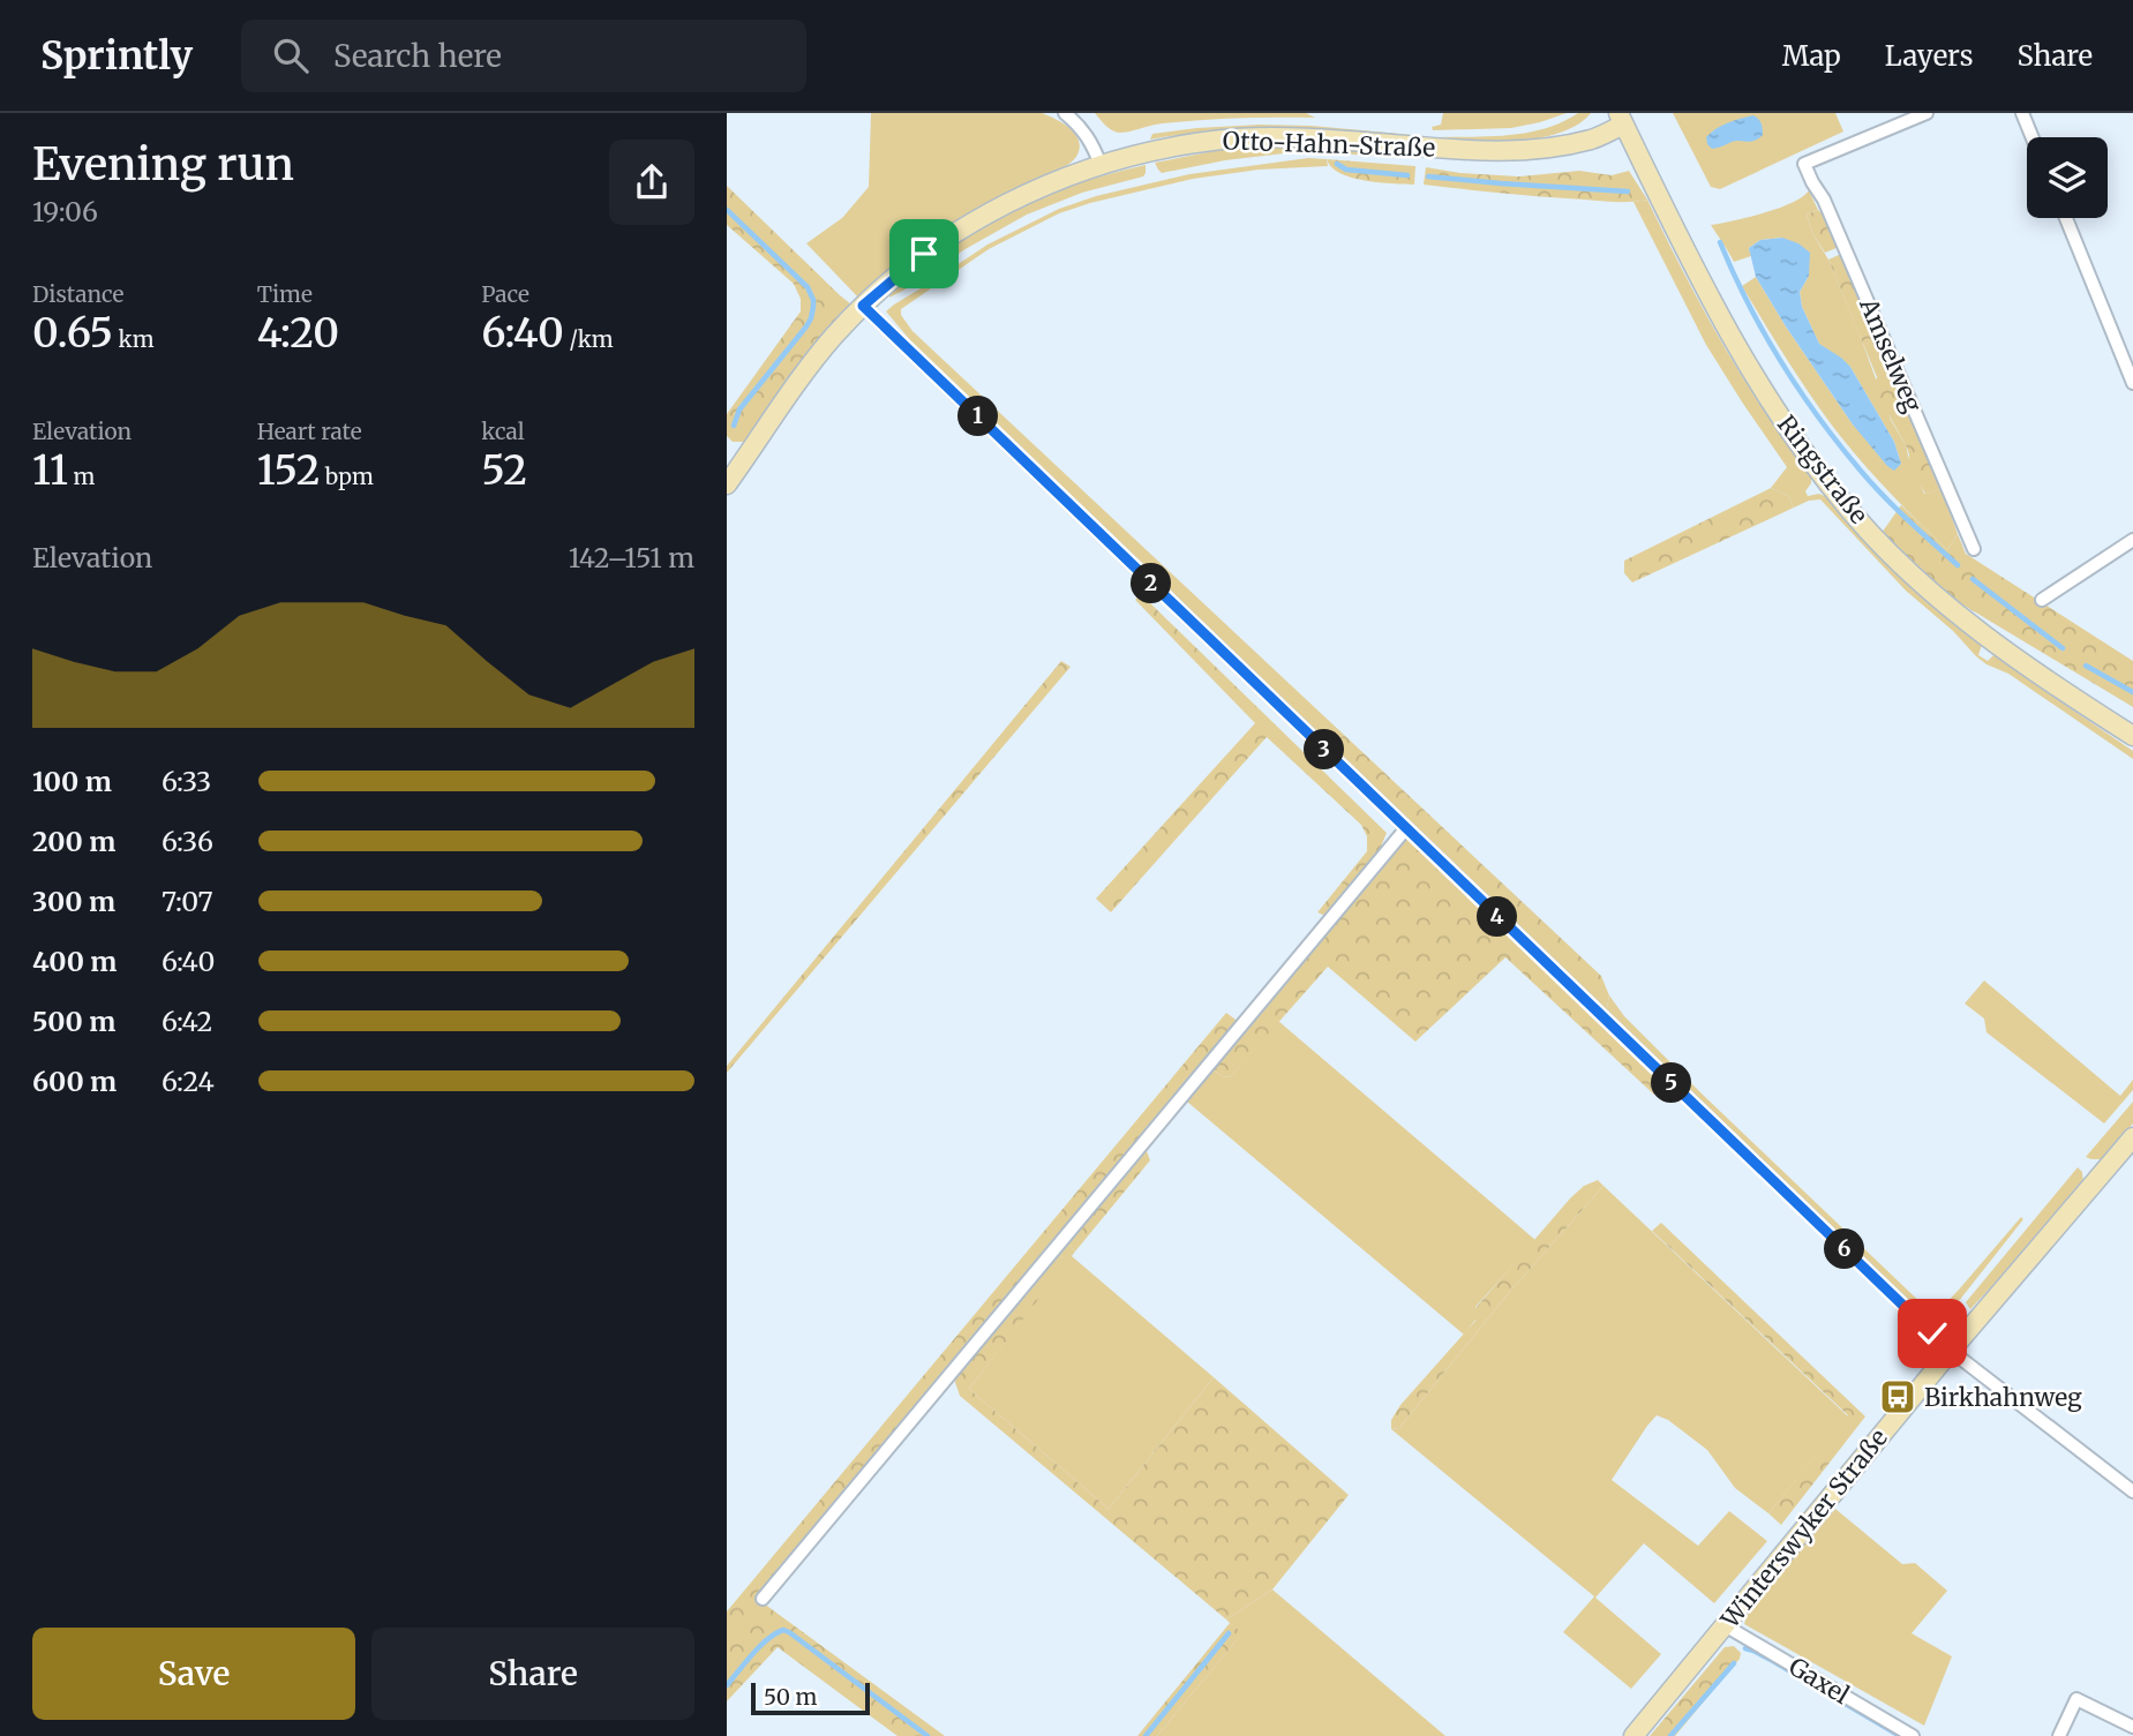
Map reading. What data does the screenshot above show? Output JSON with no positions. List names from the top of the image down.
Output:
{
  "streets": {
    "street": [
      "Otto-Hahn-Straße",
      "Amselweg",
      "Ringstraße",
      "Winterswyker Straße",
      "Gaxel"
    ]
  },
  "crossings": [
    ["Otto-Hahn-Straße", "Ringstraße"],
    ["Winterswyker Straße", "Gaxel"]
  ],
  "places": {
    "bus stop": ["Birkhahnweg"]
  },
  "scale_bar": "50 m",
  "page": {
    "header": "Sprintly",
    "search": "Search here",
    "nav": ["Map", "Layers", "Share"],
    "heading": ["Evening run", "19:06"],
    "stats": [
      ["Distance", "0.65 km"],
      ["Time", "4:20"],
      ["Pace", "6:40 /km"],
      ["Elevation", "11 m"],
      ["Heart rate", "152 bpm"],
      ["kcal", "52"]
    ],
    "pins": [
      "1",
      "2",
      "3",
      "4",
      "5",
      "6"
    ],
    "chart": ["Elevation", "142–151 m"],
    "list": [
      {
        "name": "100 m",
        "note": "6:33"
      },
      {
        "name": "200 m",
        "note": "6:36"
      },
      {
        "name": "300 m",
        "note": "7:07"
      },
      {
        "name": "400 m",
        "note": "6:40"
      },
      {
        "name": "500 m",
        "note": "6:42"
      },
      {
        "name": "600 m",
        "note": "6:24"
      }
    ],
    "buttons": ["Save", "Share"],
    "scale": "50 m"
  }
}
